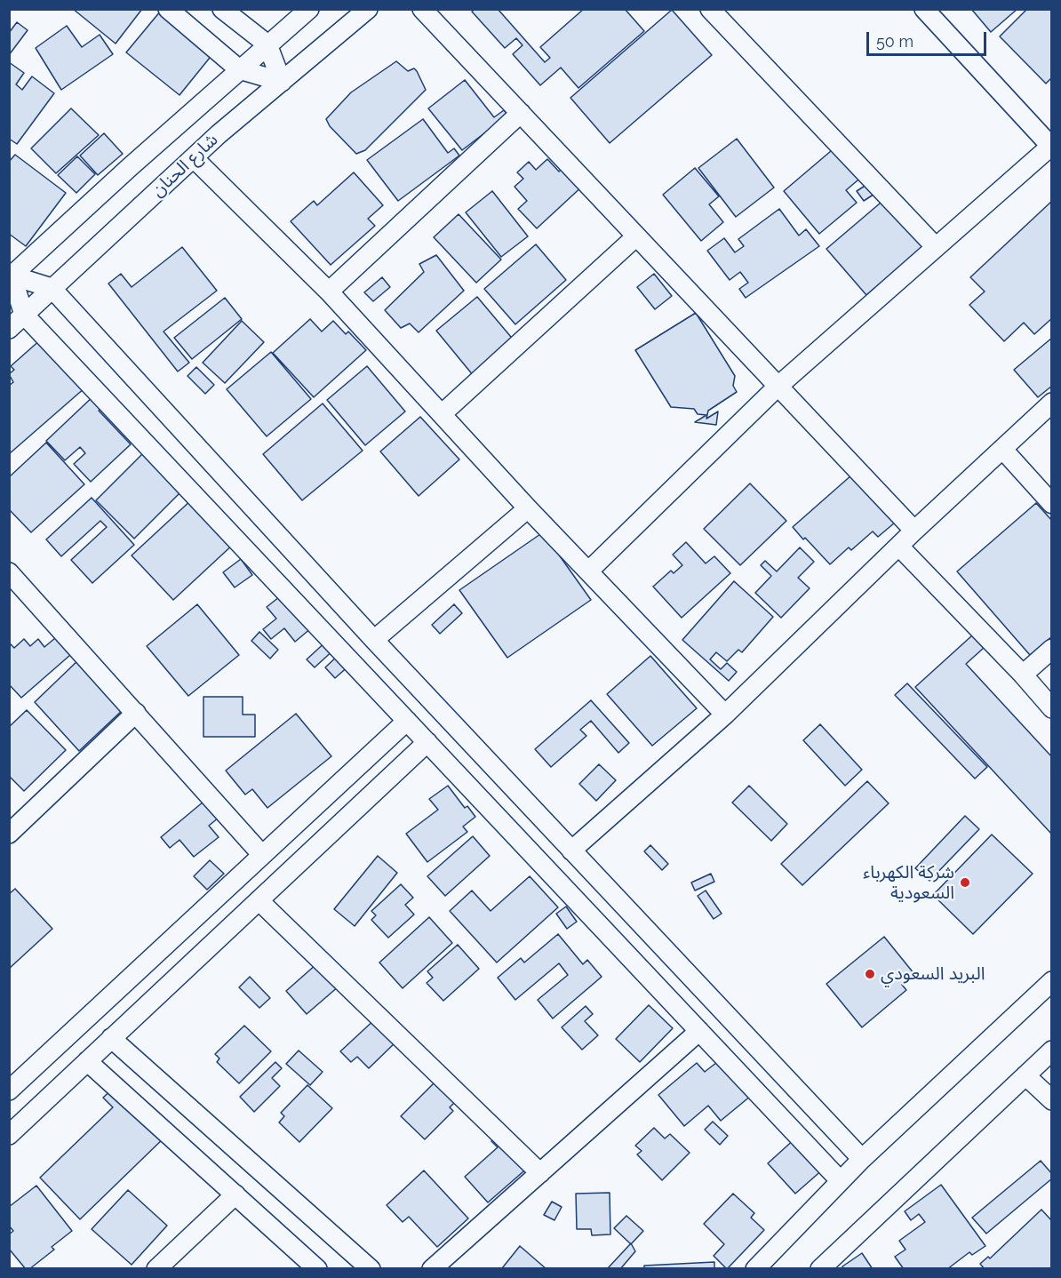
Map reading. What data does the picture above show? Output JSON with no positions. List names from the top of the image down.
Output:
{
  "streets": {
    "street": ["شارع الحنان"]
  },
  "places": ["شركة الكهرباء السعودية", "البريد السعودي"],
  "scale_bar": "50 m"
}
